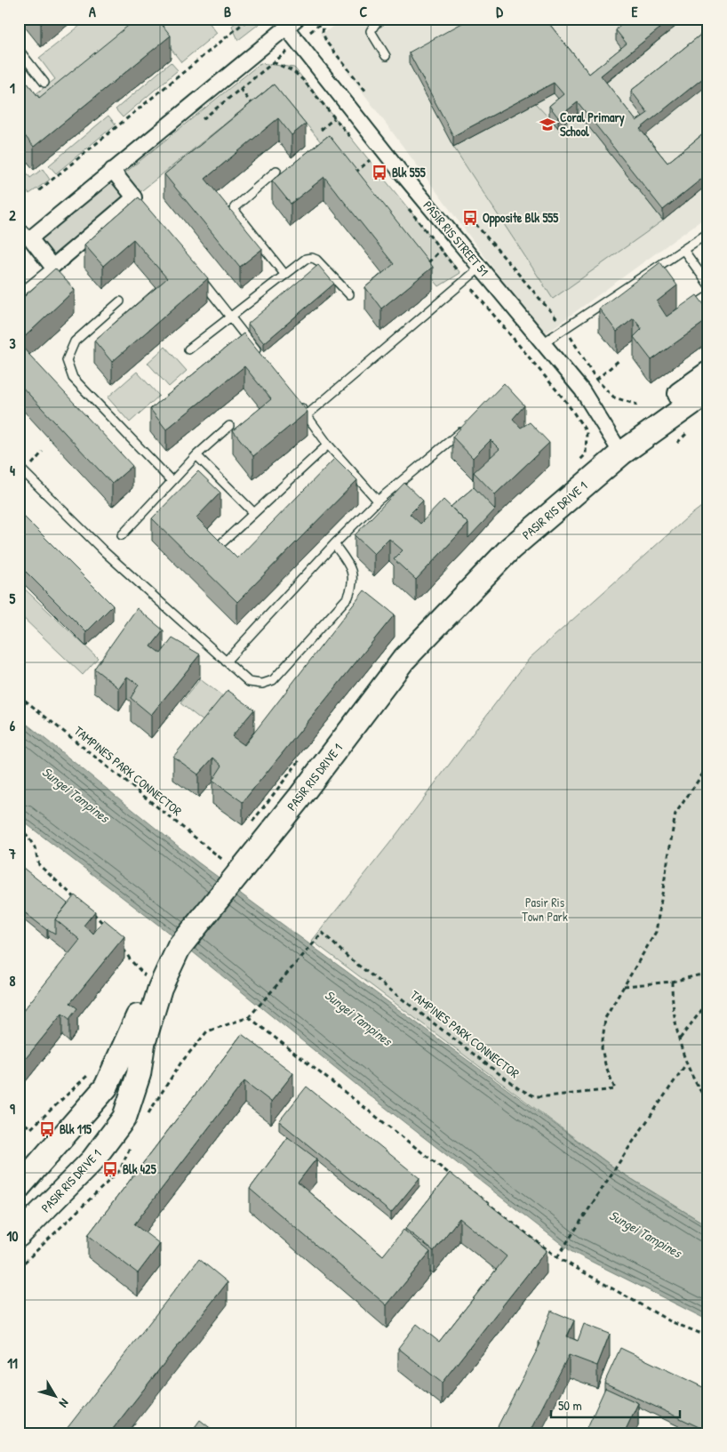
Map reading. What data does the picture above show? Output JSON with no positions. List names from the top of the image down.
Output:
{
  "streets": {
    "main road": ["PASIR RIS DRIVE 1"],
    "street": ["PASIR RIS STREET 51"],
    "path": ["TAMPINES PARK CONNECTOR"]
  },
  "crossings": [
    ["PASIR RIS STREET 51", "PASIR RIS DRIVE 1"],
    ["PASIR RIS DRIVE 1", "TAMPINES PARK CONNECTOR"]
  ],
  "water": ["Sungei Tampines"],
  "parks": ["Pasir Ris Town Park"],
  "places": {
    "school or university": ["Coral Primary School"],
    "bus stop": [
      "Blk 555",
      "Opposite Blk 555",
      "Blk 115",
      "Blk 425"
    ]
  },
  "scale_bar": "50 m",
  "north": "bottom right",
  "grid": {
    "columns": [
      "A",
      "B",
      "C",
      "D",
      "E"
    ],
    "rows": [
      "1",
      "2",
      "3",
      "4",
      "5",
      "6",
      "7",
      "8",
      "9",
      "10",
      "11"
    ]
  }
}
